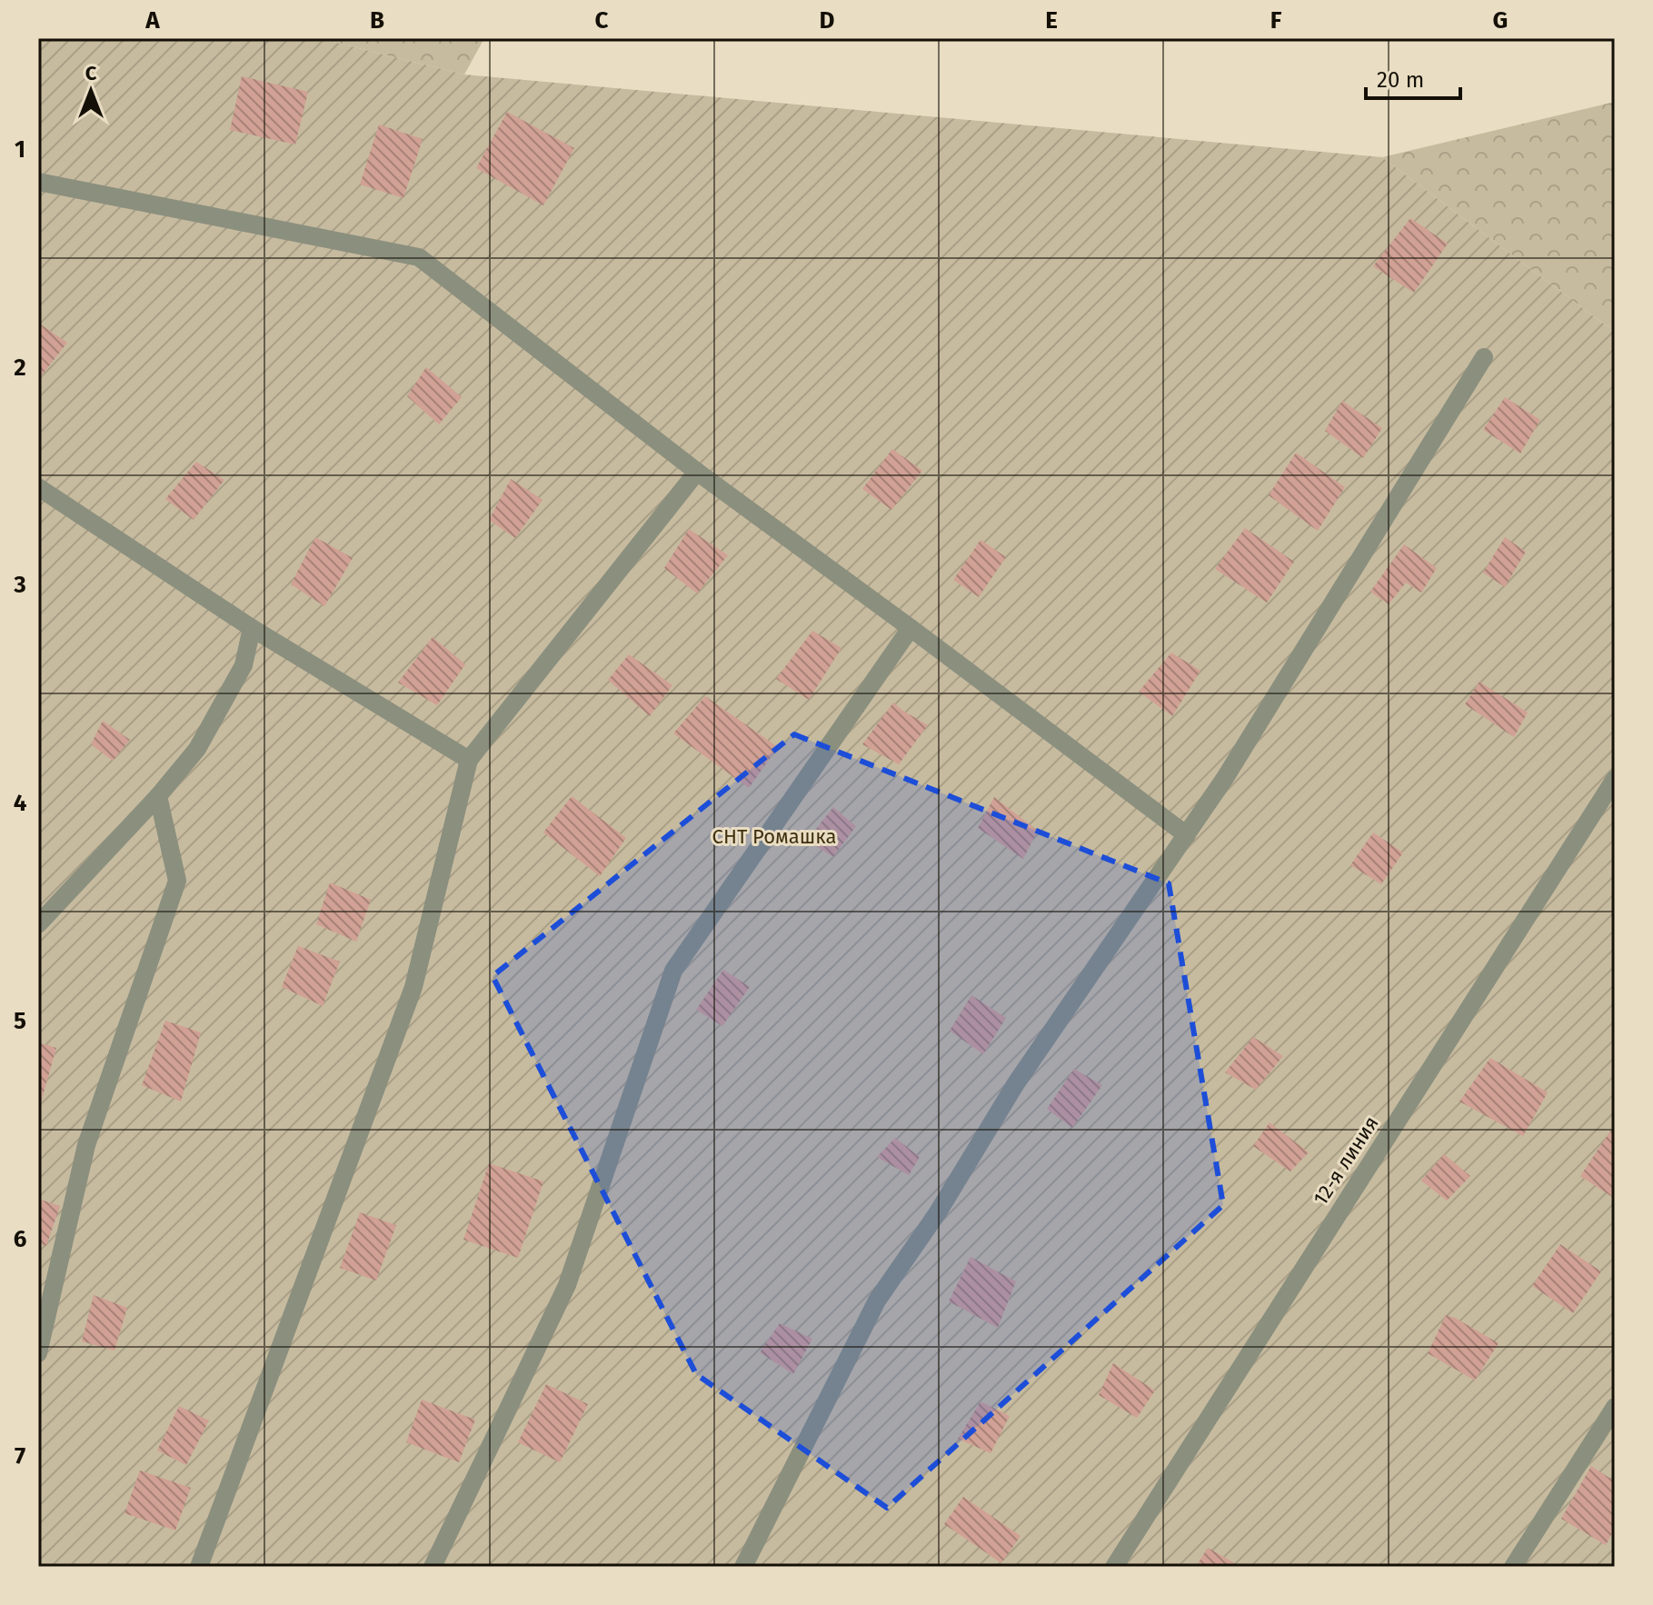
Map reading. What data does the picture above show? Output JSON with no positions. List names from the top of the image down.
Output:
{
  "streets": {
    "street": ["12-я линия"]
  },
  "parks": ["СНТ Ромашка"],
  "scale_bar": "20 m",
  "north": "top",
  "grid": {
    "columns": [
      "A",
      "B",
      "C",
      "D",
      "E",
      "F",
      "G"
    ],
    "rows": [
      "1",
      "2",
      "3",
      "4",
      "5",
      "6",
      "7"
    ]
  }
}
